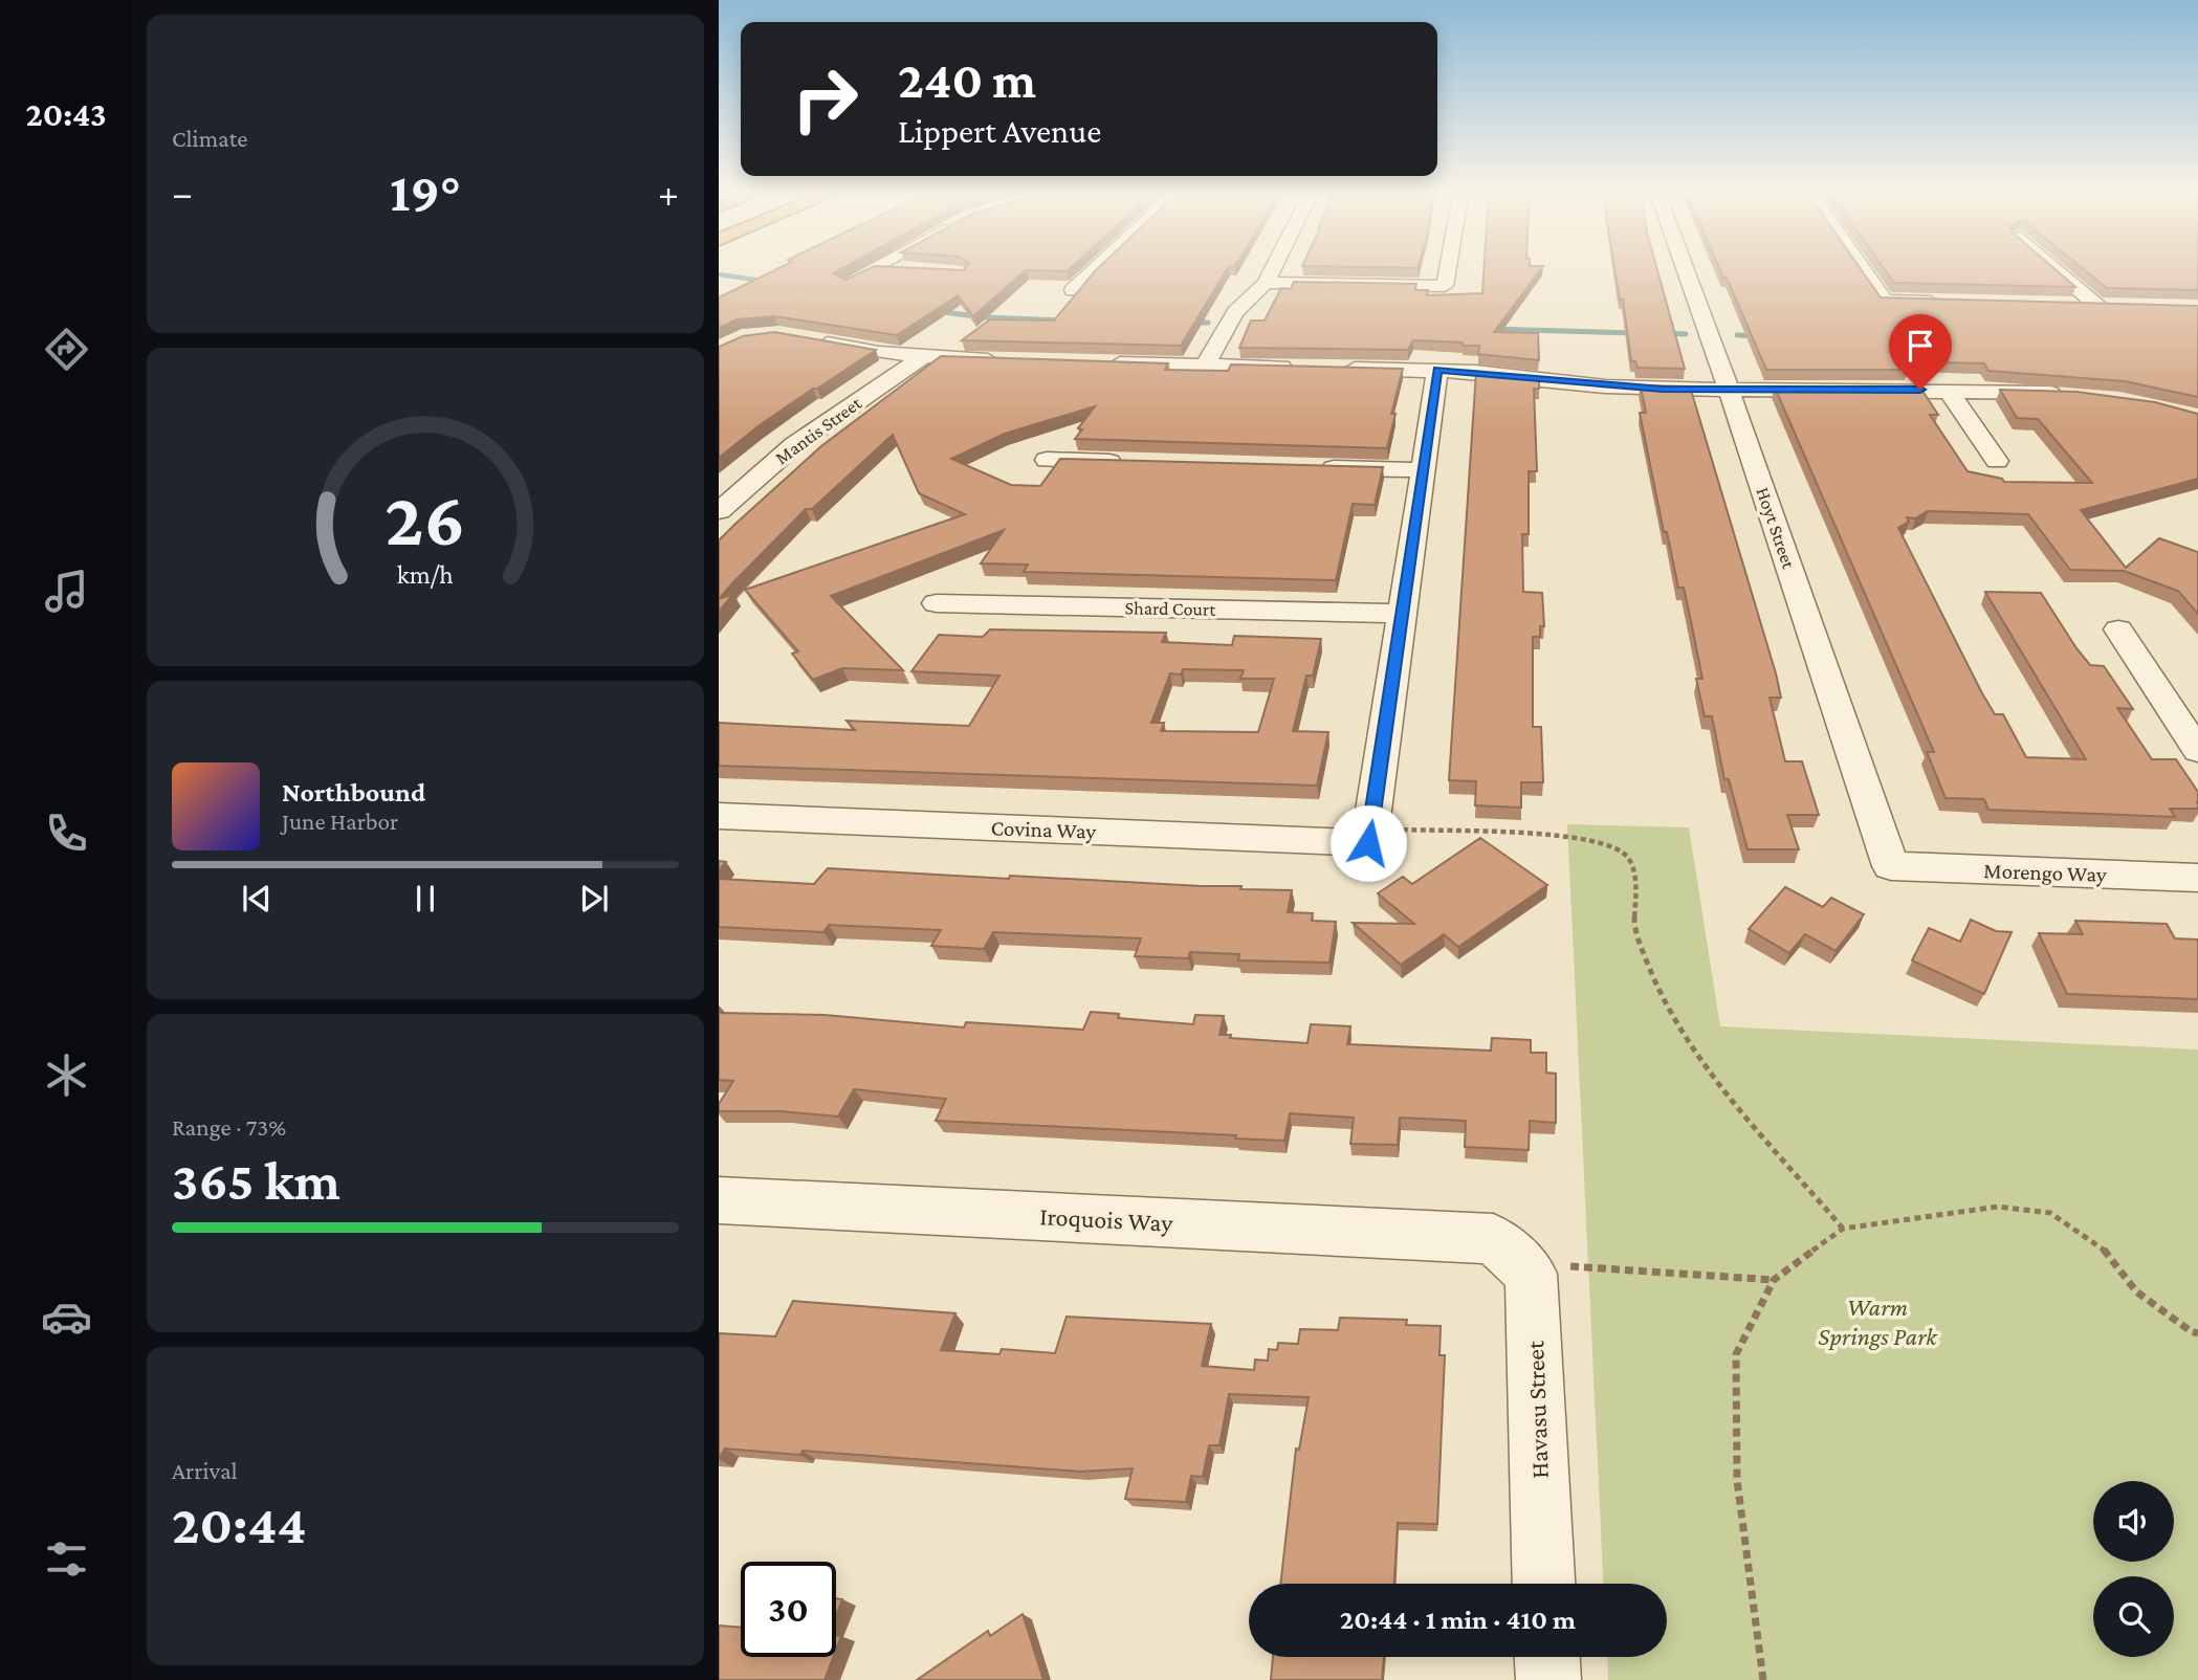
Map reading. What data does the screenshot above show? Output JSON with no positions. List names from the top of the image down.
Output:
{
  "streets": {
    "street": [
      "Mantis Street",
      "Hoyt Street",
      "Shard Court",
      "Covina Way",
      "Morengo Way",
      "Iroquois Way",
      "Havasu Street"
    ]
  },
  "crossings": [
    ["Hoyt Street", "Morengo Way"],
    ["Iroquois Way", "Havasu Street"]
  ],
  "parks": ["Warm Springs Park"],
  "page": {
    "tabs": "20:43",
    "tile": [
      "Climate",
      ["Range · 73%", "365 km"],
      ["Arrival", "20:44"]
    ],
    "turn": ["240 m", "Lippert Avenue"],
    "heat": ["−", "19°", "+"],
    "song": ["Northbound", "June Harbor"],
    "limit": "30",
    "trip": "20:44 · 1 min · 410 m",
    "gauge": ["26", "km/h"]
  }
}
